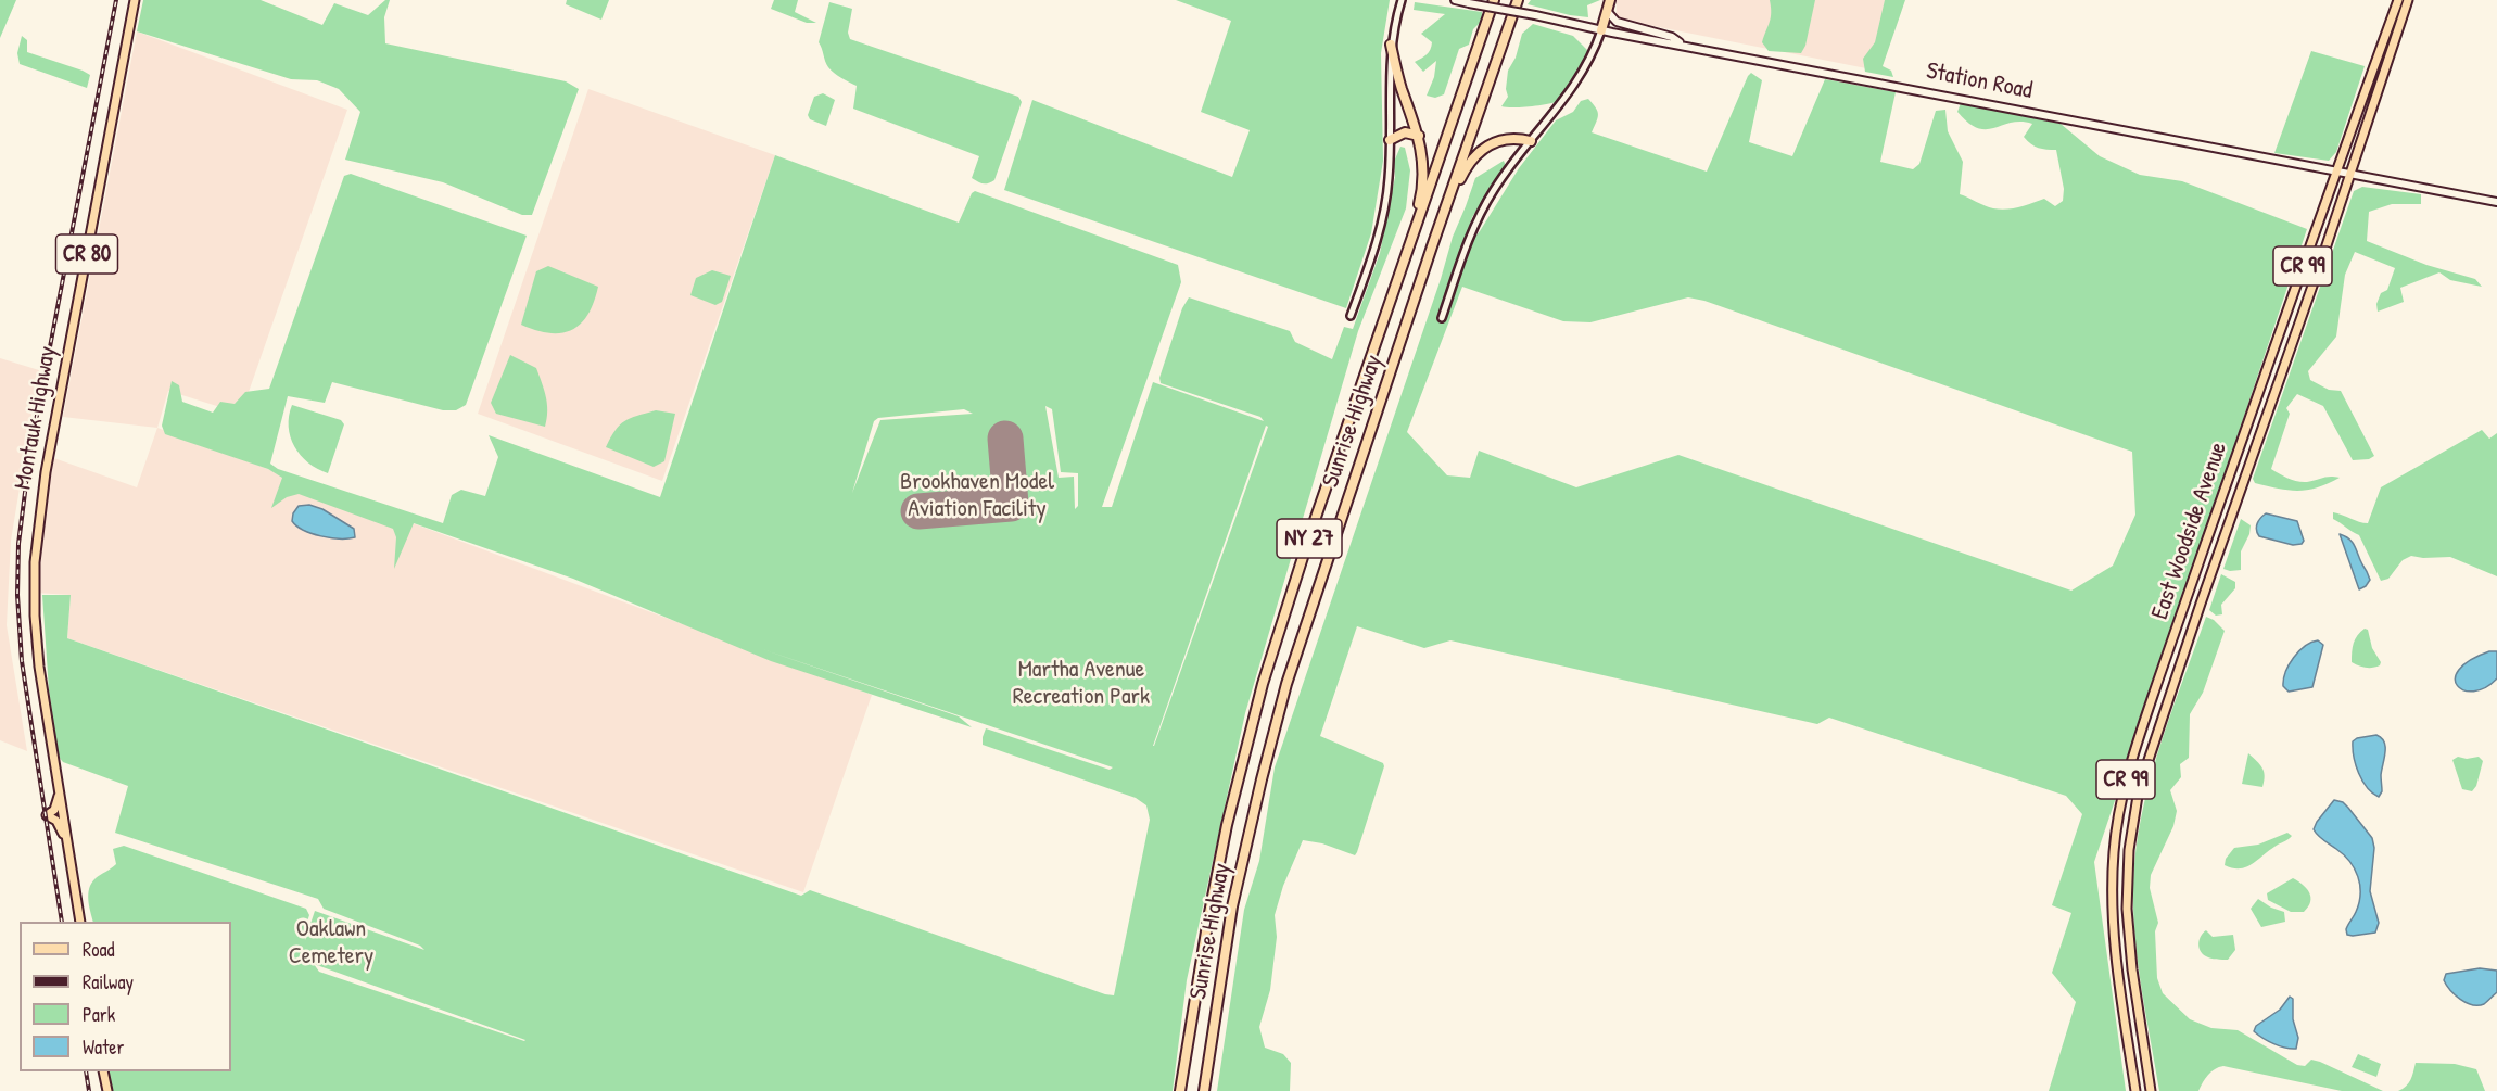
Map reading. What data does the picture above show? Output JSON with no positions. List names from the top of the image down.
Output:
{
  "streets": {
    "highway": ["Sunrise Highway", "NY 27"],
    "main road": [
      "Station Road",
      "CR 80",
      "CR 99",
      "Montauk Highway",
      "East Woodside Avenue"
    ]
  },
  "crossings": [
    ["Station Road", "East Woodside Avenue"]
  ],
  "parks": ["Brookhaven Model Aviation Facility", "Martha Avenue Recreation Park", "Oaklawn Cemetery"],
  "legend": [
    "Road",
    "Railway",
    "Park",
    "Water"
  ]
}
